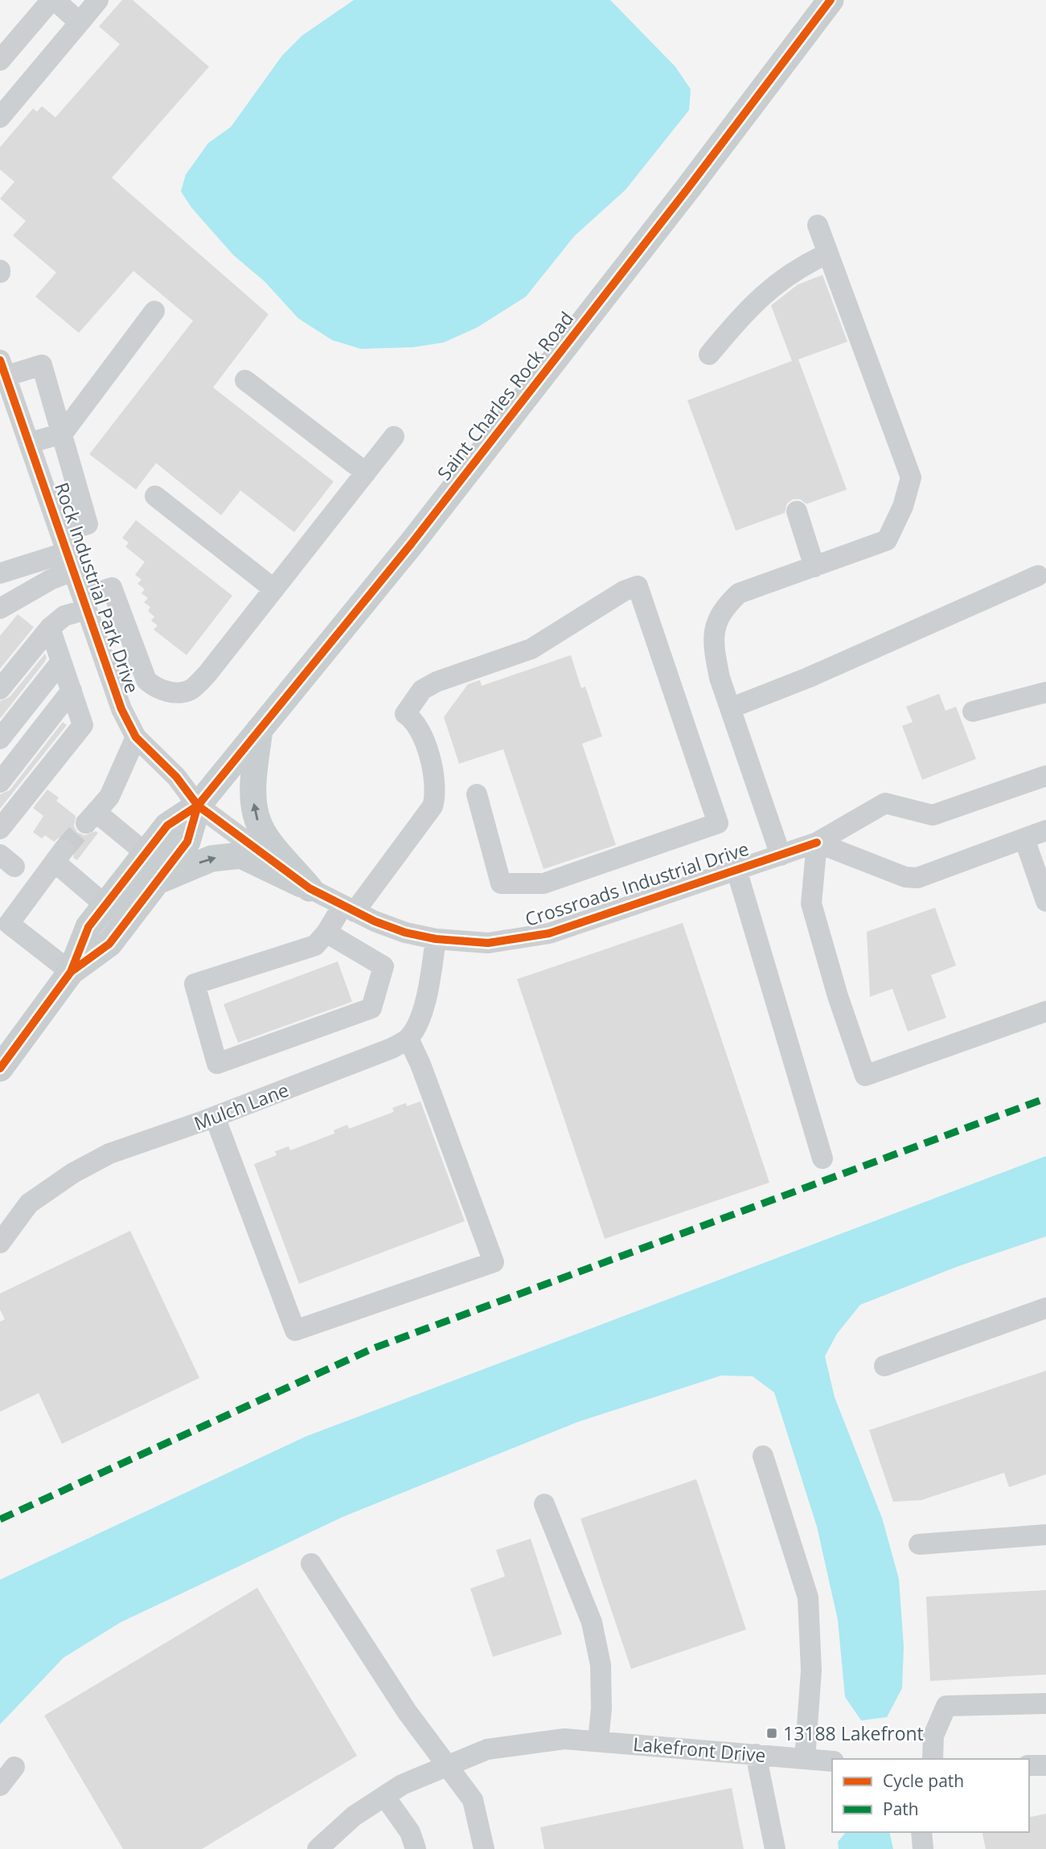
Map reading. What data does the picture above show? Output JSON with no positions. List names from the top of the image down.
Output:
{
  "streets": {
    "main road": ["Saint Charles Rock Road"],
    "street": [
      "Rock Industrial Park Drive",
      "Crossroads Industrial Drive",
      "Mulch Lane",
      "Lakefront Drive"
    ]
  },
  "crossings": [
    ["Saint Charles Rock Road", "Rock Industrial Park Drive"],
    ["Saint Charles Rock Road", "Crossroads Industrial Drive"],
    ["Rock Industrial Park Drive", "Crossroads Industrial Drive"]
  ],
  "places": {
    "transit": ["13188 Lakefront"]
  },
  "legend": ["Cycle path", "Path"]
}
